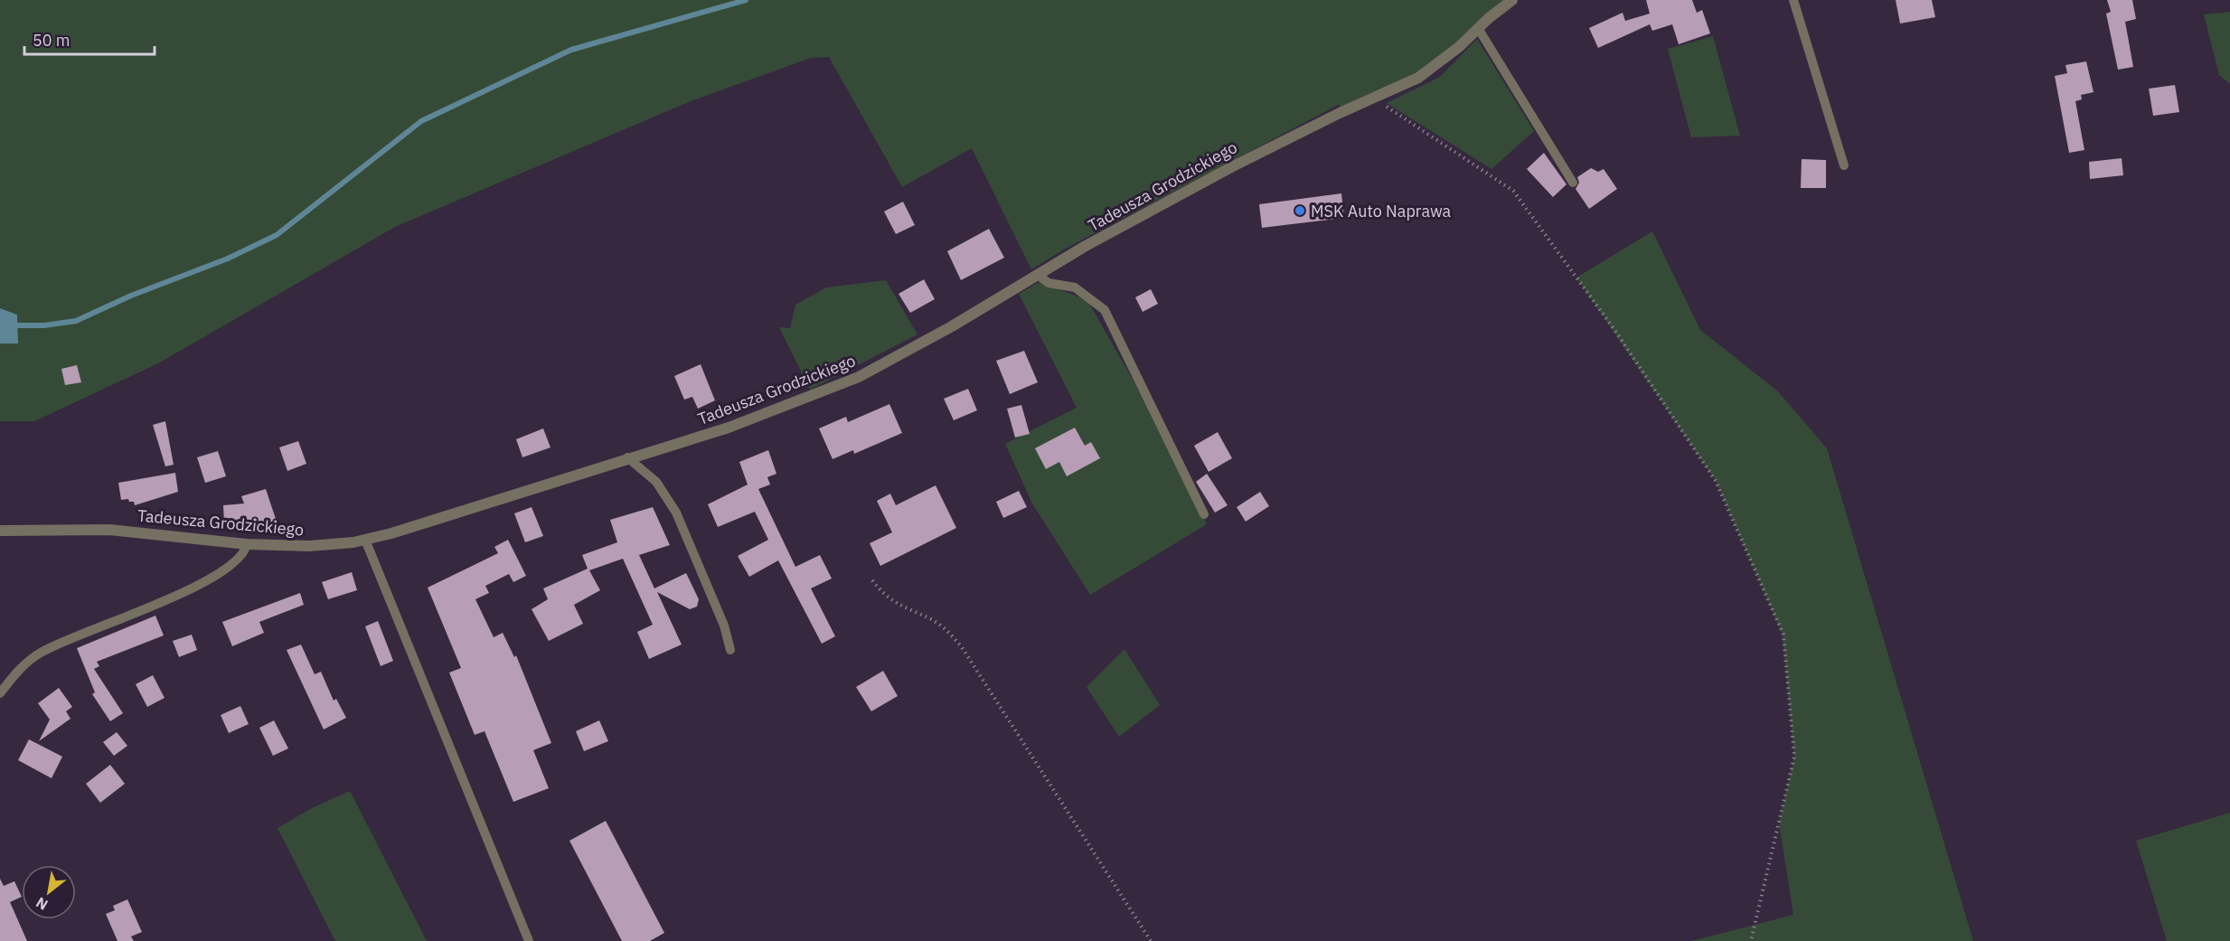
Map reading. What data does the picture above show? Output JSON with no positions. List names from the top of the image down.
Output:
{
  "streets": {
    "street": ["Tadeusza Grodzickiego"]
  },
  "places": ["MSK Auto Naprawa"],
  "scale_bar": "50 m",
  "north": "bottom left"
}
